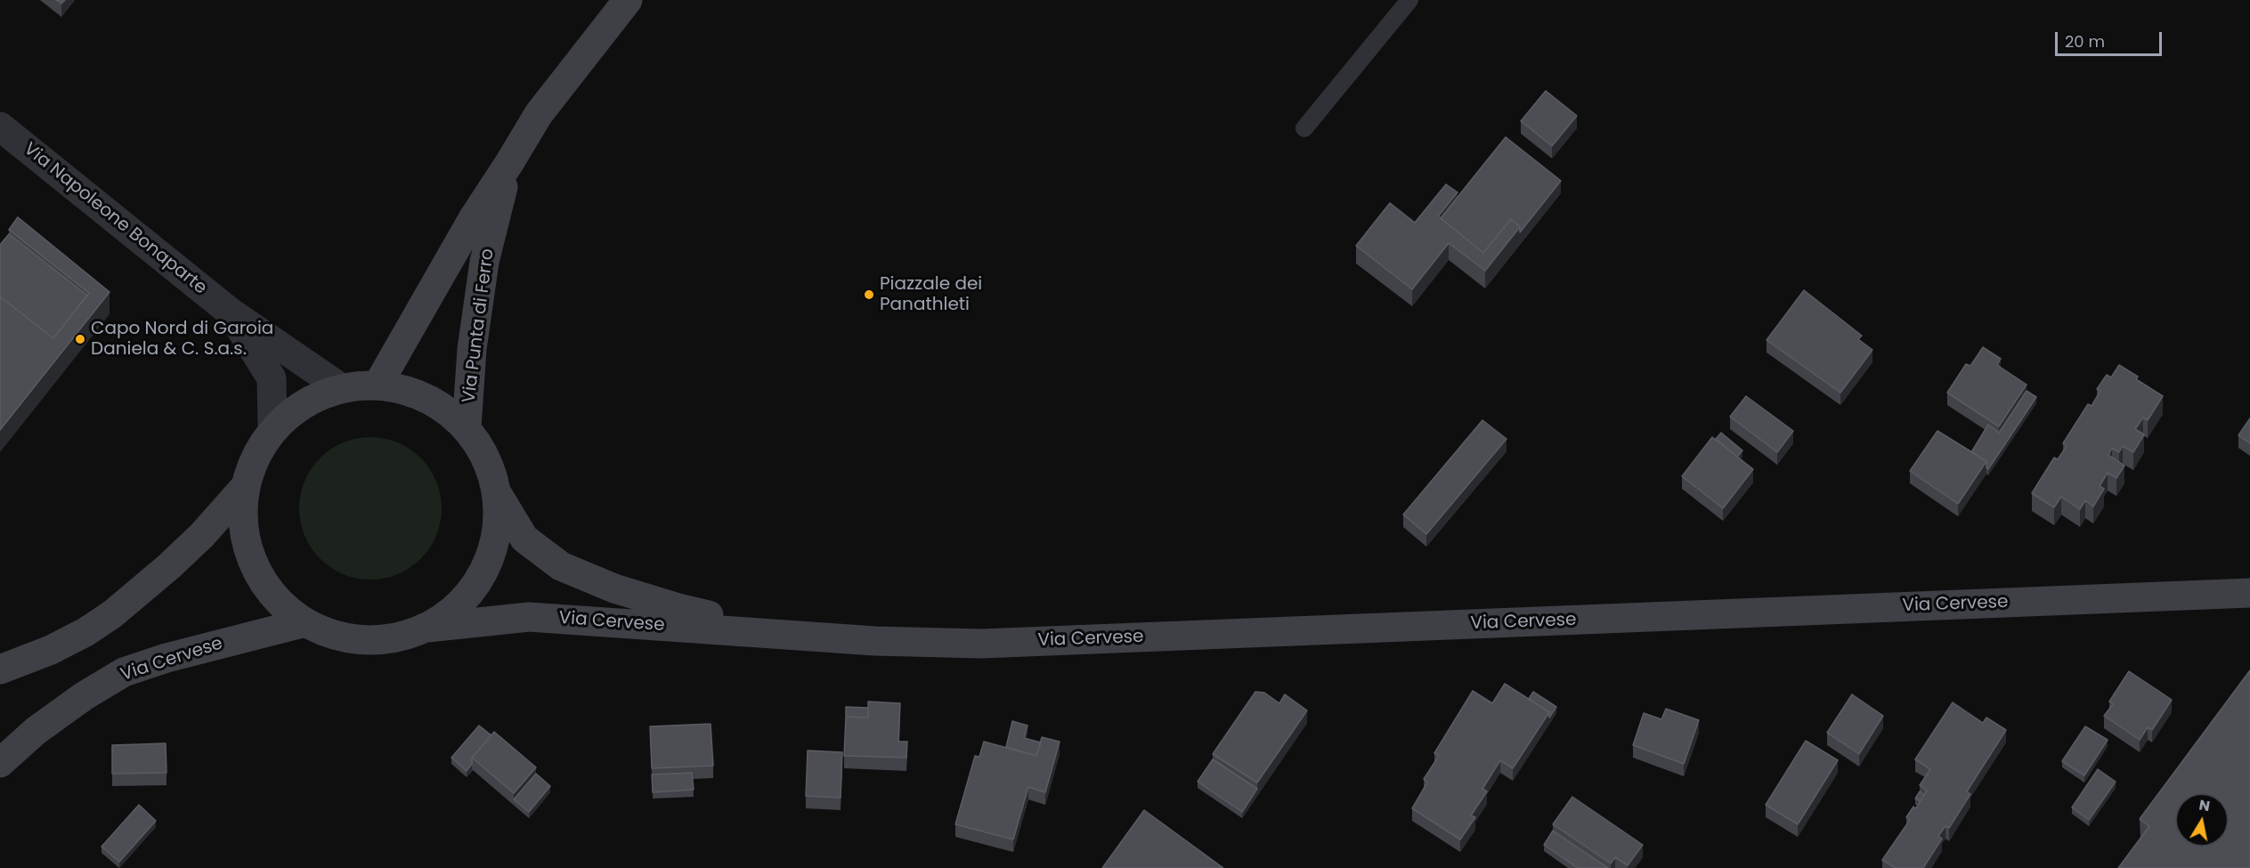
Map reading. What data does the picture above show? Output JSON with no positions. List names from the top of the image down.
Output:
{
  "streets": {
    "main road": ["Via Punta di Ferro", "Via Cervese"],
    "street": ["Via Napoleone Bonaparte"]
  },
  "crossings": [
    ["Via Napoleone Bonaparte", "Via Cervese"],
    ["Via Punta di Ferro", "Via Cervese"]
  ],
  "places": ["Piazzale dei Panathleti", "Capo Nord di Garoia Daniela & C. S.a.s."],
  "scale_bar": "20 m",
  "north": "top"
}
